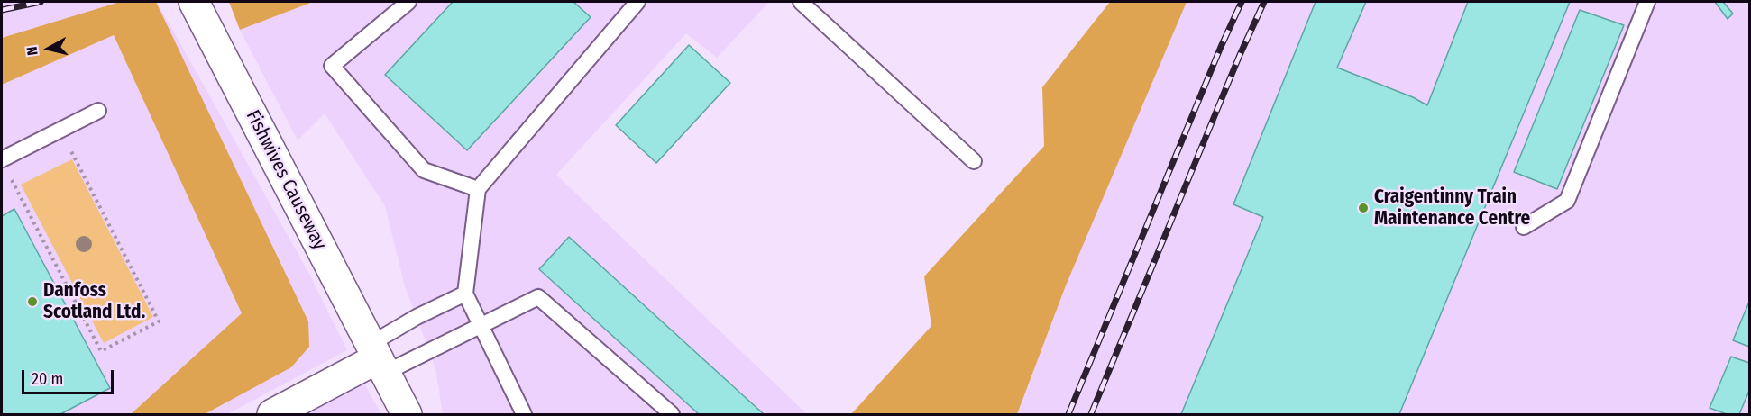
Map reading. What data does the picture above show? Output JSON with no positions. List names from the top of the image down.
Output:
{
  "streets": {
    "street": ["Fishwives Causeway"]
  },
  "places": ["Craigentinny Train Maintenance Centre", "Danfoss Scotland Ltd."],
  "scale_bar": "20 m",
  "north": "left"
}
